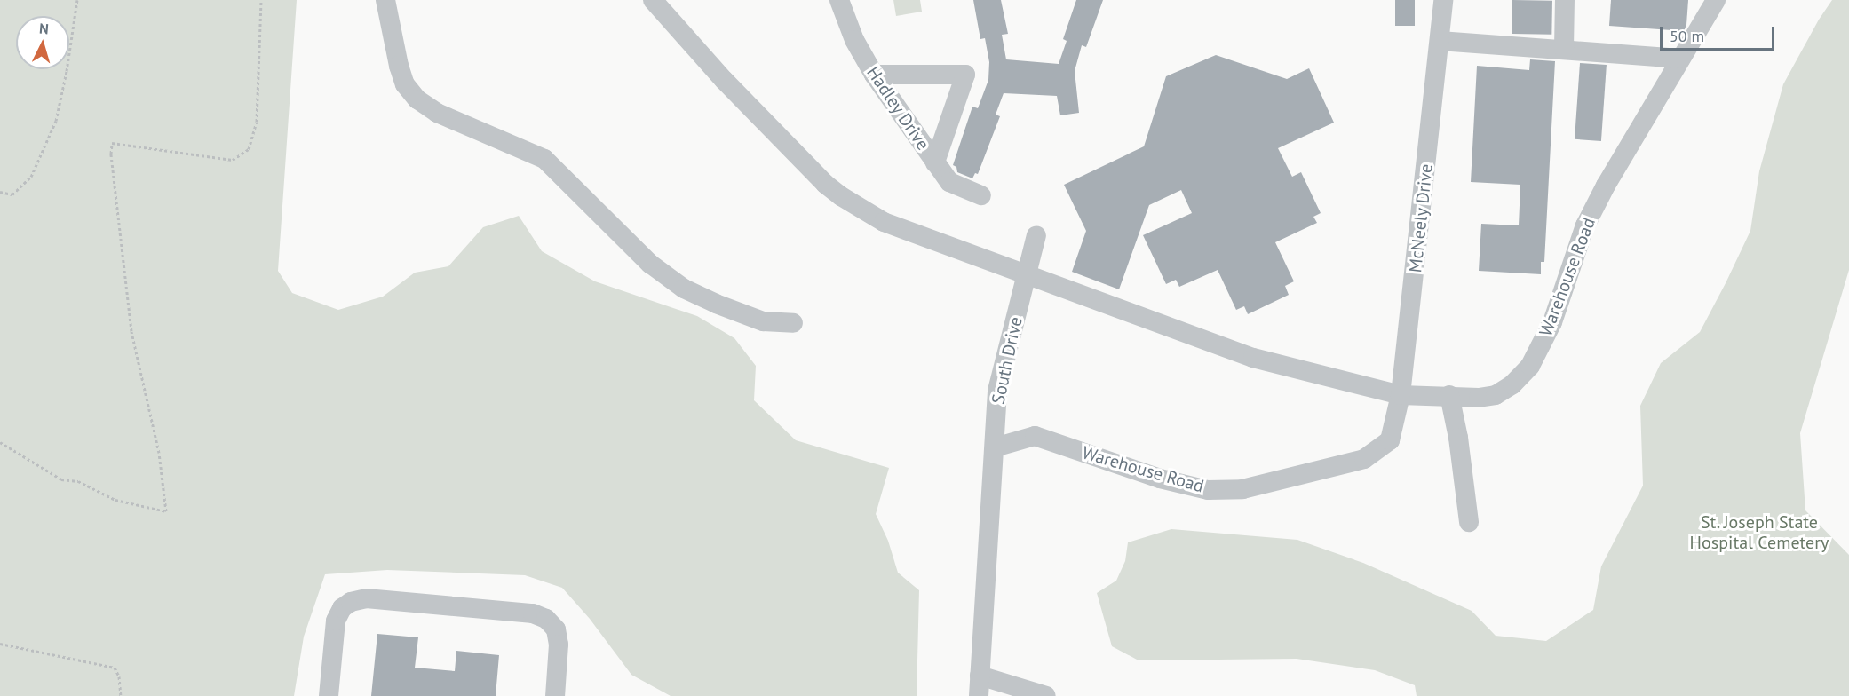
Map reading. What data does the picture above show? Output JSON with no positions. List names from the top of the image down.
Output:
{
  "streets": {
    "lane": [
      "Hadley Drive",
      "McNeely Drive",
      "Warehouse Road",
      "South Drive"
    ]
  },
  "crossings": [
    ["McNeely Drive", "Warehouse Road"],
    ["Warehouse Road", "South Drive"]
  ],
  "parks": ["St. Joseph State Hospital Cemetery"],
  "scale_bar": "50 m",
  "north": "top"
}
